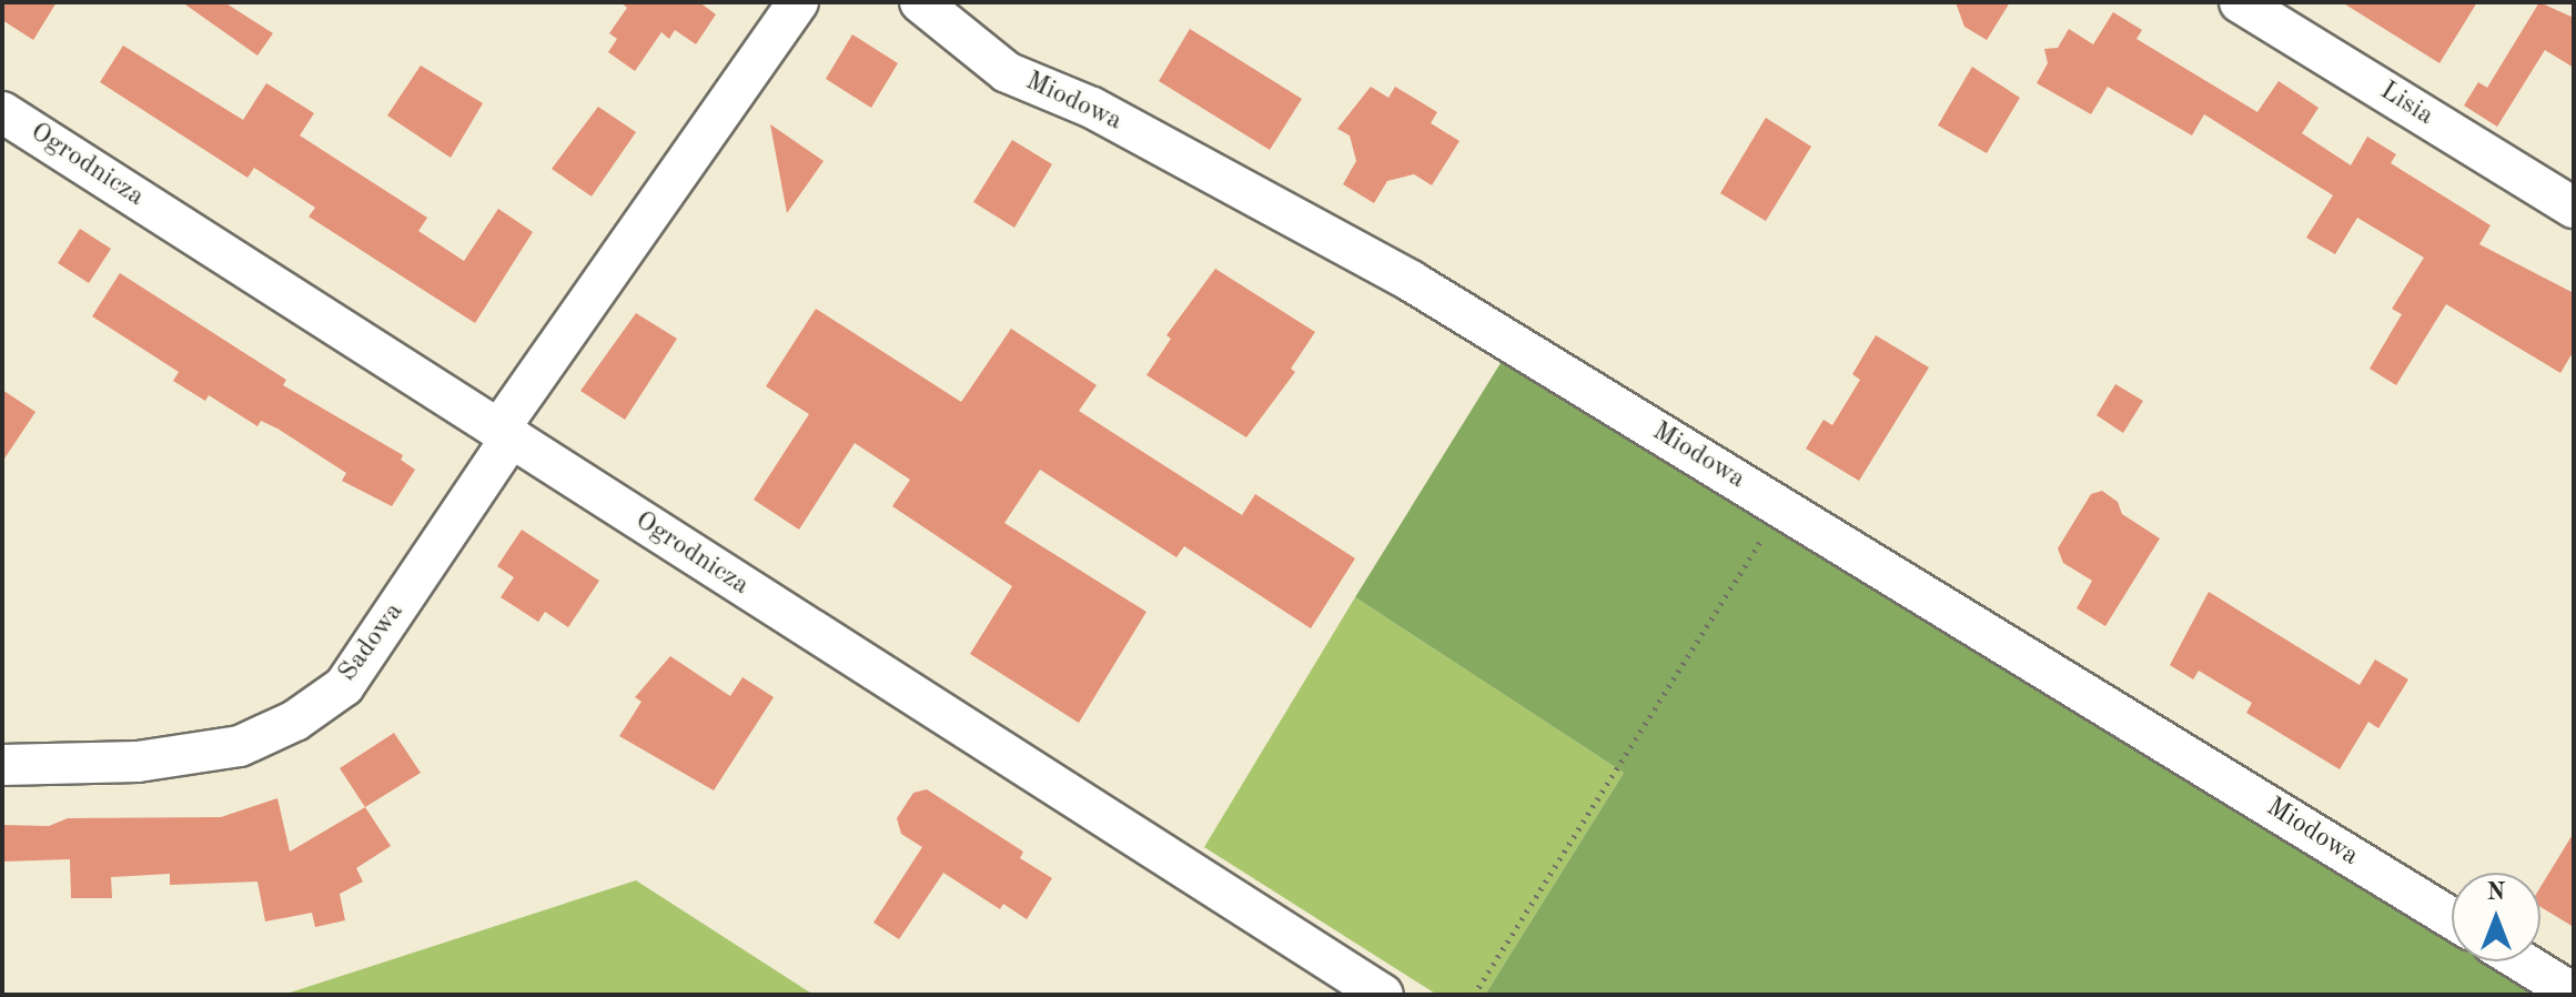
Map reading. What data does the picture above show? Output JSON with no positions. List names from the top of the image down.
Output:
{
  "streets": {
    "street": [
      "Miodowa",
      "Lisia",
      "Ogrodnicza",
      "Sadowa"
    ]
  },
  "crossings": [
    ["Ogrodnicza", "Sadowa"]
  ],
  "north": "top"
}
